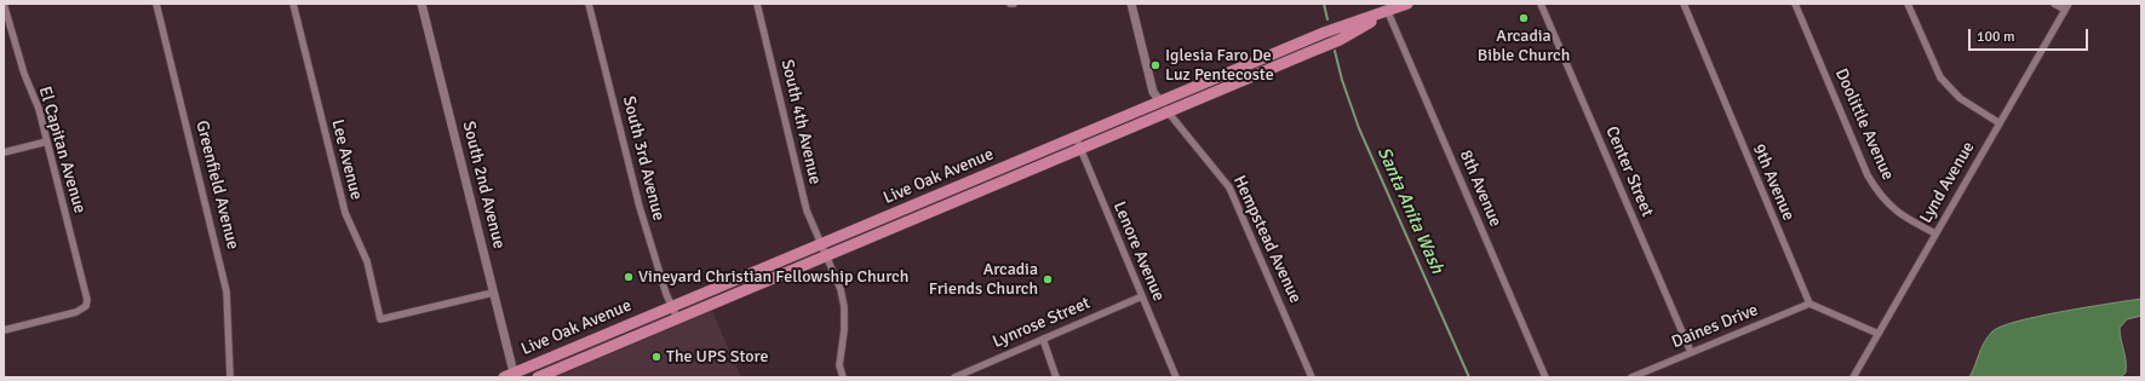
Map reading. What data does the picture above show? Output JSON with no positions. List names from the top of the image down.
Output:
{
  "streets": {
    "main road": ["Live Oak Avenue"],
    "street": [
      "South 4th Avenue",
      "Doolittle Avenue",
      "El Capitan Avenue",
      "South 3rd Avenue",
      "Lee Avenue",
      "Center Street",
      "9th Avenue",
      "Lynd Avenue",
      "Greenfield Avenue",
      "South 2nd Avenue",
      "8th Avenue",
      "Hempstead Avenue",
      "Lenore Avenue",
      "Lynrose Street",
      "Daines Drive"
    ]
  },
  "crossings": [
    ["South 4th Avenue", "Live Oak Avenue"],
    ["Doolittle Avenue", "Lynd Avenue"],
    ["South 3rd Avenue", "Live Oak Avenue"],
    ["Lee Avenue", "South 2nd Avenue"],
    ["Center Street", "Daines Drive"],
    ["Live Oak Avenue", "South 2nd Avenue"],
    ["Live Oak Avenue", "8th Avenue"],
    ["Live Oak Avenue", "Hempstead Avenue"],
    ["Live Oak Avenue", "Lenore Avenue"],
    ["9th Avenue", "Daines Drive"],
    ["Lenore Avenue", "Lynrose Street"]
  ],
  "water": ["Santa Anita Wash"],
  "places": [
    "Arcadia Bible Church",
    "Iglesia Faro De Luz Pentecoste",
    "Vineyard Christian Fellowship Church",
    "Arcadia Friends Church",
    "The UPS Store"
  ],
  "scale_bar": "100 m"
}
